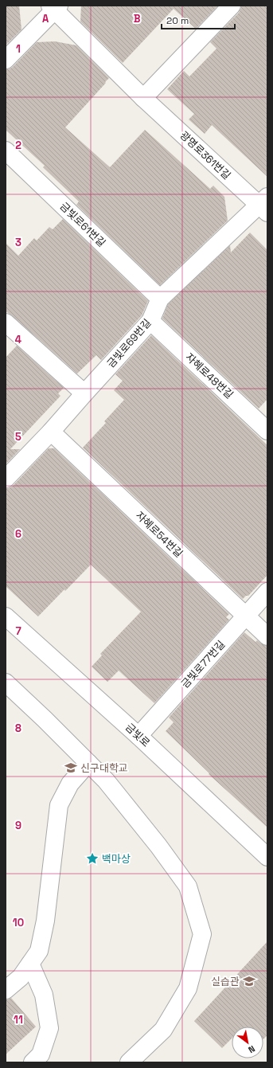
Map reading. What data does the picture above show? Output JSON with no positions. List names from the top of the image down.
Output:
{
  "streets": {
    "street": [
      "광명로361번길",
      "금빛로61번길",
      "금빛로69번길",
      "자혜로48번길",
      "자혜로54번길",
      "금빛로77번길",
      "금빛로"
    ]
  },
  "crossings": [
    ["광명로361번길", "금빛로69번길"],
    ["금빛로61번길", "금빛로69번길"],
    ["금빛로69번길", "자혜로48번길"],
    ["금빛로69번길", "자혜로54번길"],
    ["자혜로54번길", "금빛로77번길"],
    ["금빛로77번길", "금빛로"]
  ],
  "places": {
    "school or university": ["신구대학교", "실습관"],
    "place": ["백마상"]
  },
  "scale_bar": "20 m",
  "north": "bottom right",
  "grid": {
    "columns": ["A", "B"],
    "rows": [
      "1",
      "2",
      "3",
      "4",
      "5",
      "6",
      "7",
      "8",
      "9",
      "10",
      "11"
    ]
  }
}
